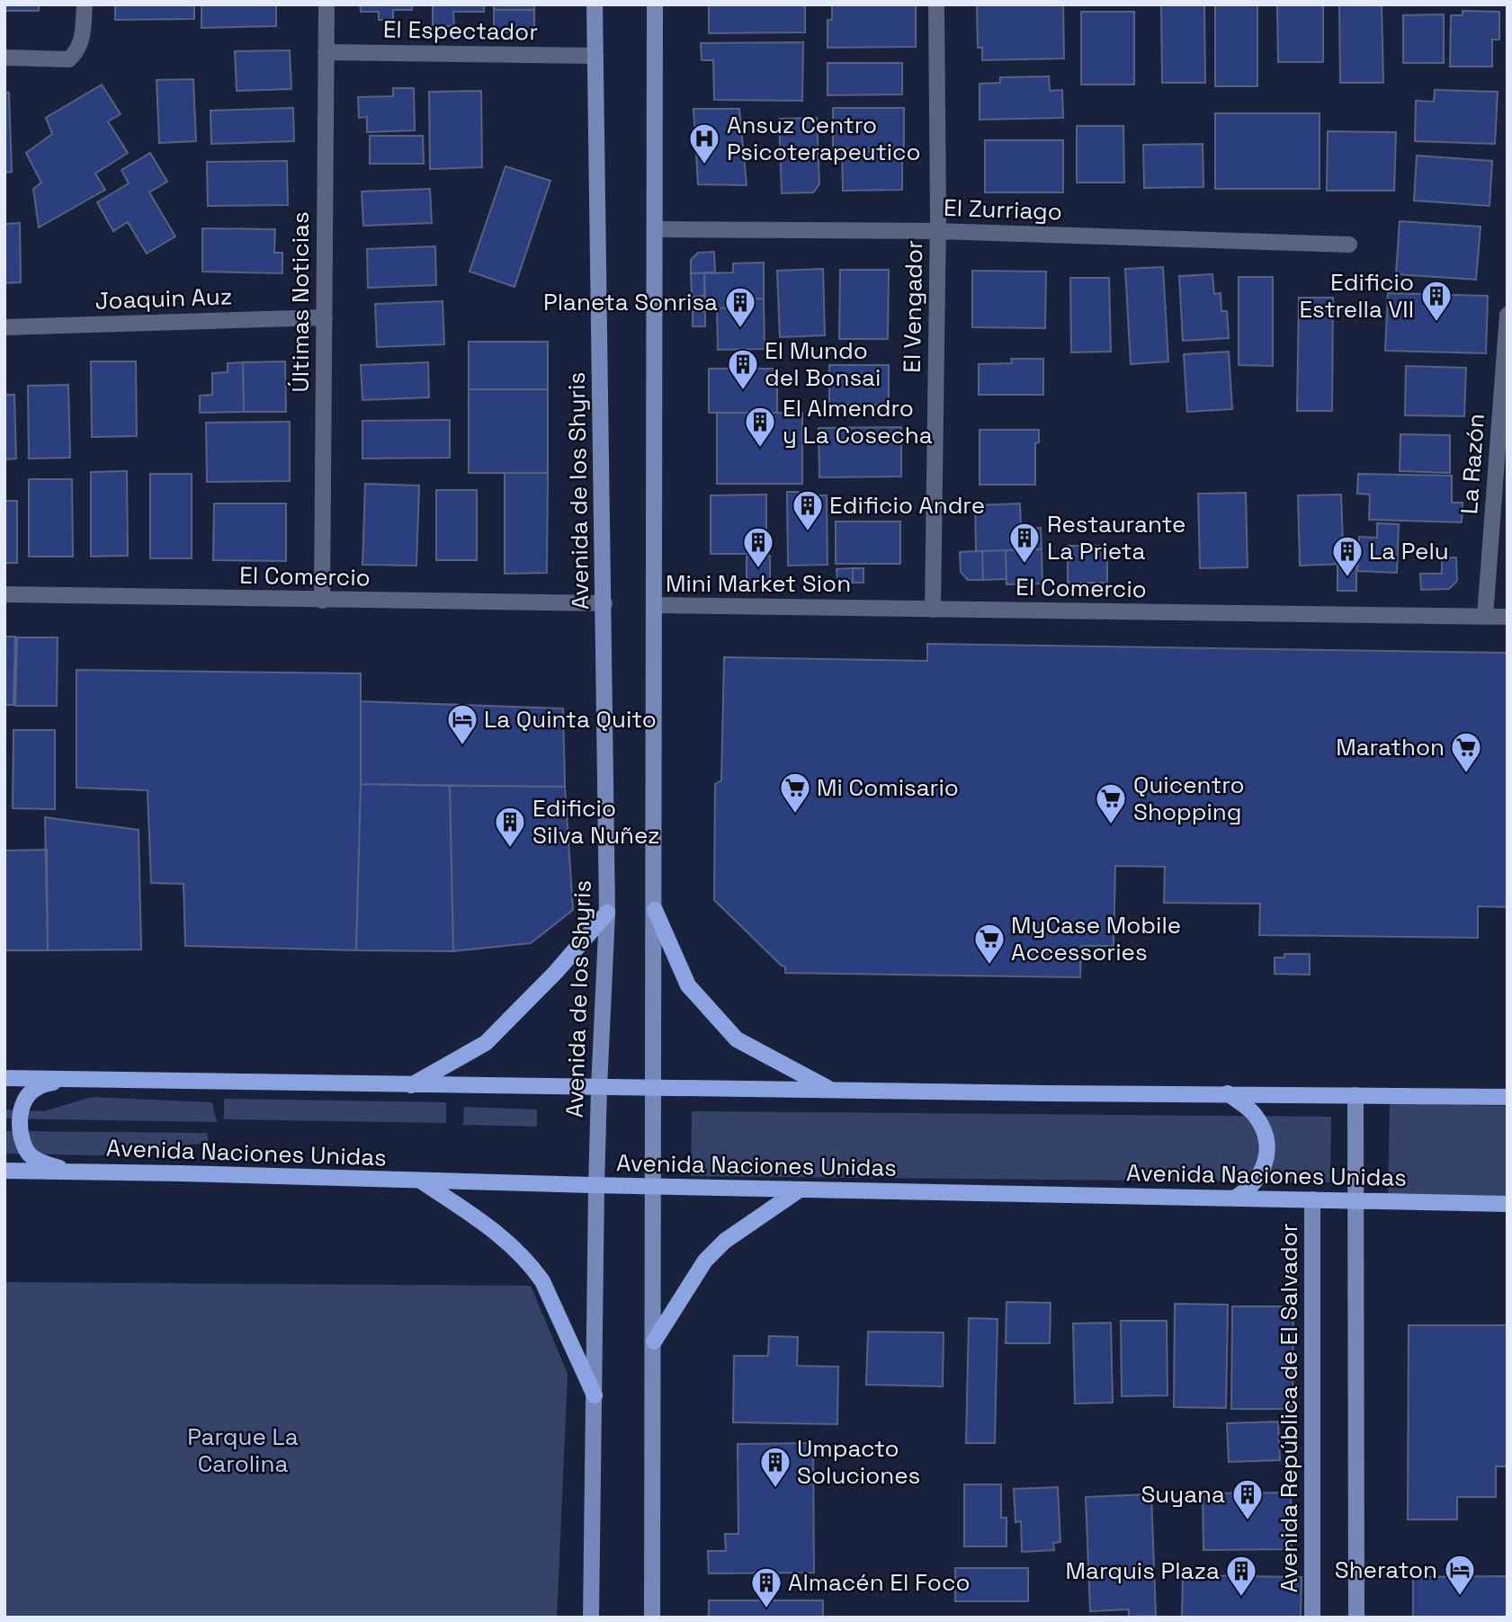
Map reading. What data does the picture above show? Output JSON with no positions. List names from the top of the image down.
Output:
{
  "streets": {
    "main road": ["Avenida de los Shyris", "Avenida Naciones Unidas", "Avenida República de El Salvador"],
    "street": [
      "El Espectador",
      "El Zurriago",
      "Joaquin Auz",
      "Últimas Noticias",
      "El Vengador",
      "La Razón",
      "El Comercio"
    ]
  },
  "crossings": [
    ["El Espectador", "Últimas Noticias"],
    ["El Espectador", "Avenida de los Shyris"],
    ["El Zurriago", "El Vengador"],
    ["Joaquin Auz", "Últimas Noticias"],
    ["Últimas Noticias", "El Comercio"],
    ["El Vengador", "El Comercio"],
    ["La Razón", "El Comercio"],
    ["Avenida de los Shyris", "El Comercio"],
    ["Avenida de los Shyris", "Avenida Naciones Unidas"],
    ["Avenida Naciones Unidas", "Avenida República de El Salvador"]
  ],
  "parks": ["Parque La Carolina"],
  "places": {
    "hospital": ["Ansuz Centro Psicoterapeutico"],
    "building": [
      "Edificio Estrella VII",
      "Planeta Sonrisa",
      "El Mundo del Bonsai",
      "El Almendro y La Cosecha",
      "Edificio Andre",
      "Restaurante La Prieta",
      "Mini Market Sion",
      "La Pelu",
      "Edificio Silva Nuñez",
      "Umpacto Soluciones",
      "Suyana",
      "Marquis Plaza",
      "Almacén El Foco"
    ],
    "hotel": ["La Quinta Quito", "Sheraton"],
    "supermarket": [
      "Marathon",
      "Mi Comisario",
      "Quicentro Shopping",
      "MyCase Mobile Accessories"
    ]
  }
}
